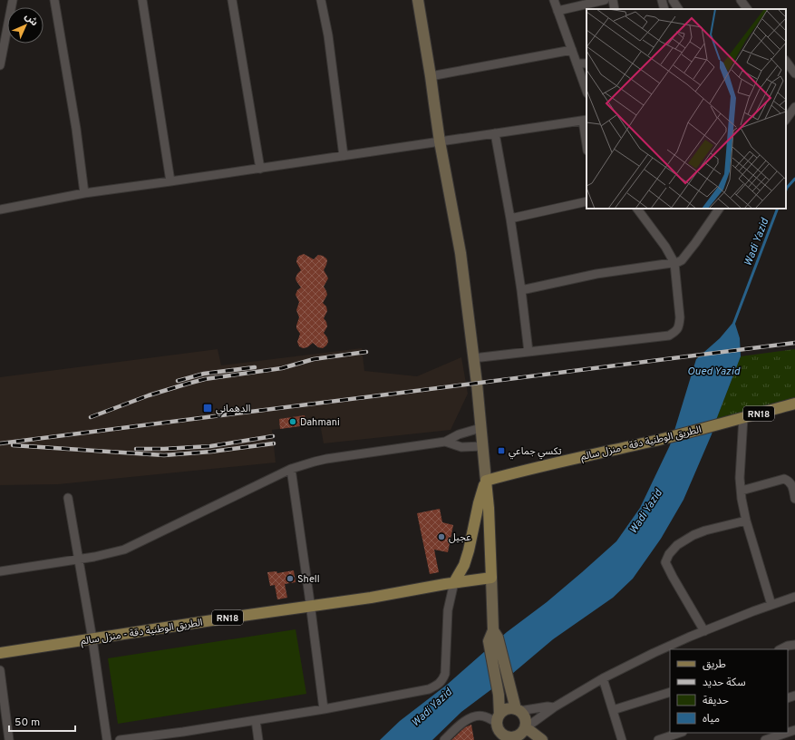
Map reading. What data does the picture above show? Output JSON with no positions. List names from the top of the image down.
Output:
{
  "streets": {
    "main road": ["RN18", "الطريق الوطنية دقة - منزل سالم"]
  },
  "water": ["Wadi Yazid", "Oued Yazid"],
  "places": {
    "transit": ["الدهماني", "تكسي جماعي"],
    "other": ["Dahmani", "عجيل", "Shell"]
  },
  "legend": [
    "طريق",
    "سكة حديد",
    "حديقة",
    "مياه"
  ],
  "scale_bar": "50 m",
  "north": "top right"
}
